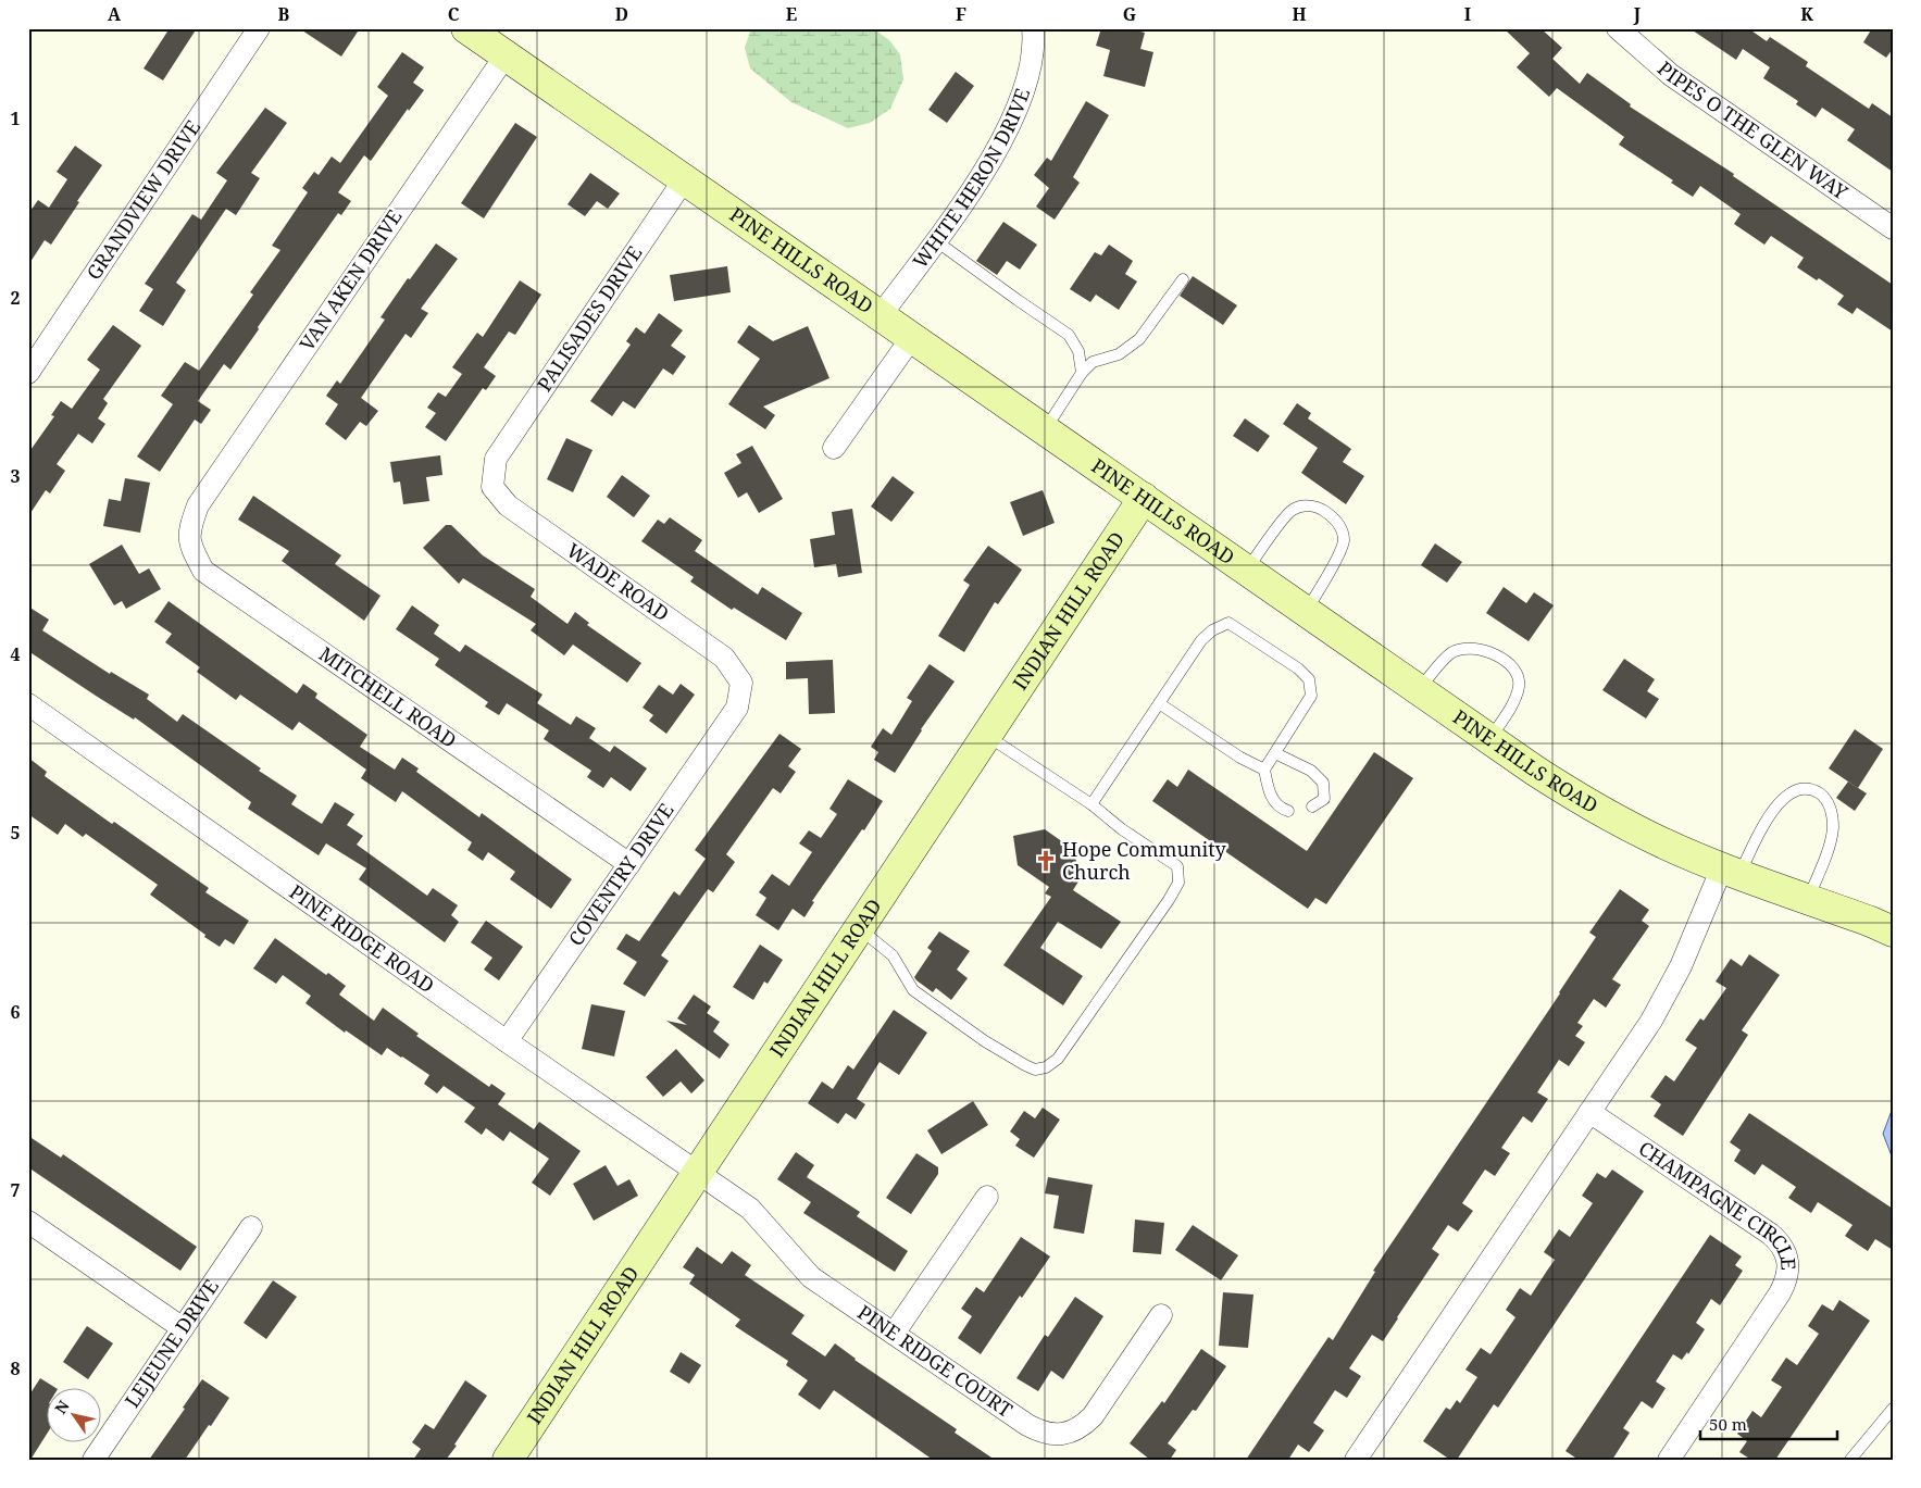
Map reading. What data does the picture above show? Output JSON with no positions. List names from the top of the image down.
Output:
{
  "streets": {
    "main road": ["PINE HILLS ROAD", "INDIAN HILL ROAD"],
    "street": [
      "PIPES O THE GLEN WAY",
      "WHITE HERON DRIVE",
      "GRANDVIEW DRIVE",
      "VAN AKEN DRIVE",
      "PALISADES DRIVE",
      "WADE ROAD",
      "MITCHELL ROAD",
      "COVENTRY DRIVE",
      "PINE RIDGE ROAD",
      "CHAMPAGNE CIRCLE",
      "LEJEUNE DRIVE",
      "PINE RIDGE COURT"
    ]
  },
  "crossings": [
    ["WHITE HERON DRIVE", "PINE HILLS ROAD"],
    ["PINE HILLS ROAD", "VAN AKEN DRIVE"],
    ["PINE HILLS ROAD", "PALISADES DRIVE"],
    ["PINE HILLS ROAD", "INDIAN HILL ROAD"],
    ["VAN AKEN DRIVE", "MITCHELL ROAD"],
    ["PALISADES DRIVE", "WADE ROAD"],
    ["WADE ROAD", "COVENTRY DRIVE"],
    ["INDIAN HILL ROAD", "PINE RIDGE ROAD"],
    ["INDIAN HILL ROAD", "PINE RIDGE COURT"],
    ["MITCHELL ROAD", "COVENTRY DRIVE"],
    ["COVENTRY DRIVE", "PINE RIDGE ROAD"],
    ["PINE RIDGE ROAD", "PINE RIDGE COURT"]
  ],
  "places": {
    "church": ["Hope Community Church"]
  },
  "scale_bar": "50 m",
  "north": "top left",
  "grid": {
    "columns": [
      "A",
      "B",
      "C",
      "D",
      "E",
      "F",
      "G",
      "H",
      "I",
      "J",
      "K"
    ],
    "rows": [
      "1",
      "2",
      "3",
      "4",
      "5",
      "6",
      "7",
      "8"
    ]
  }
}
